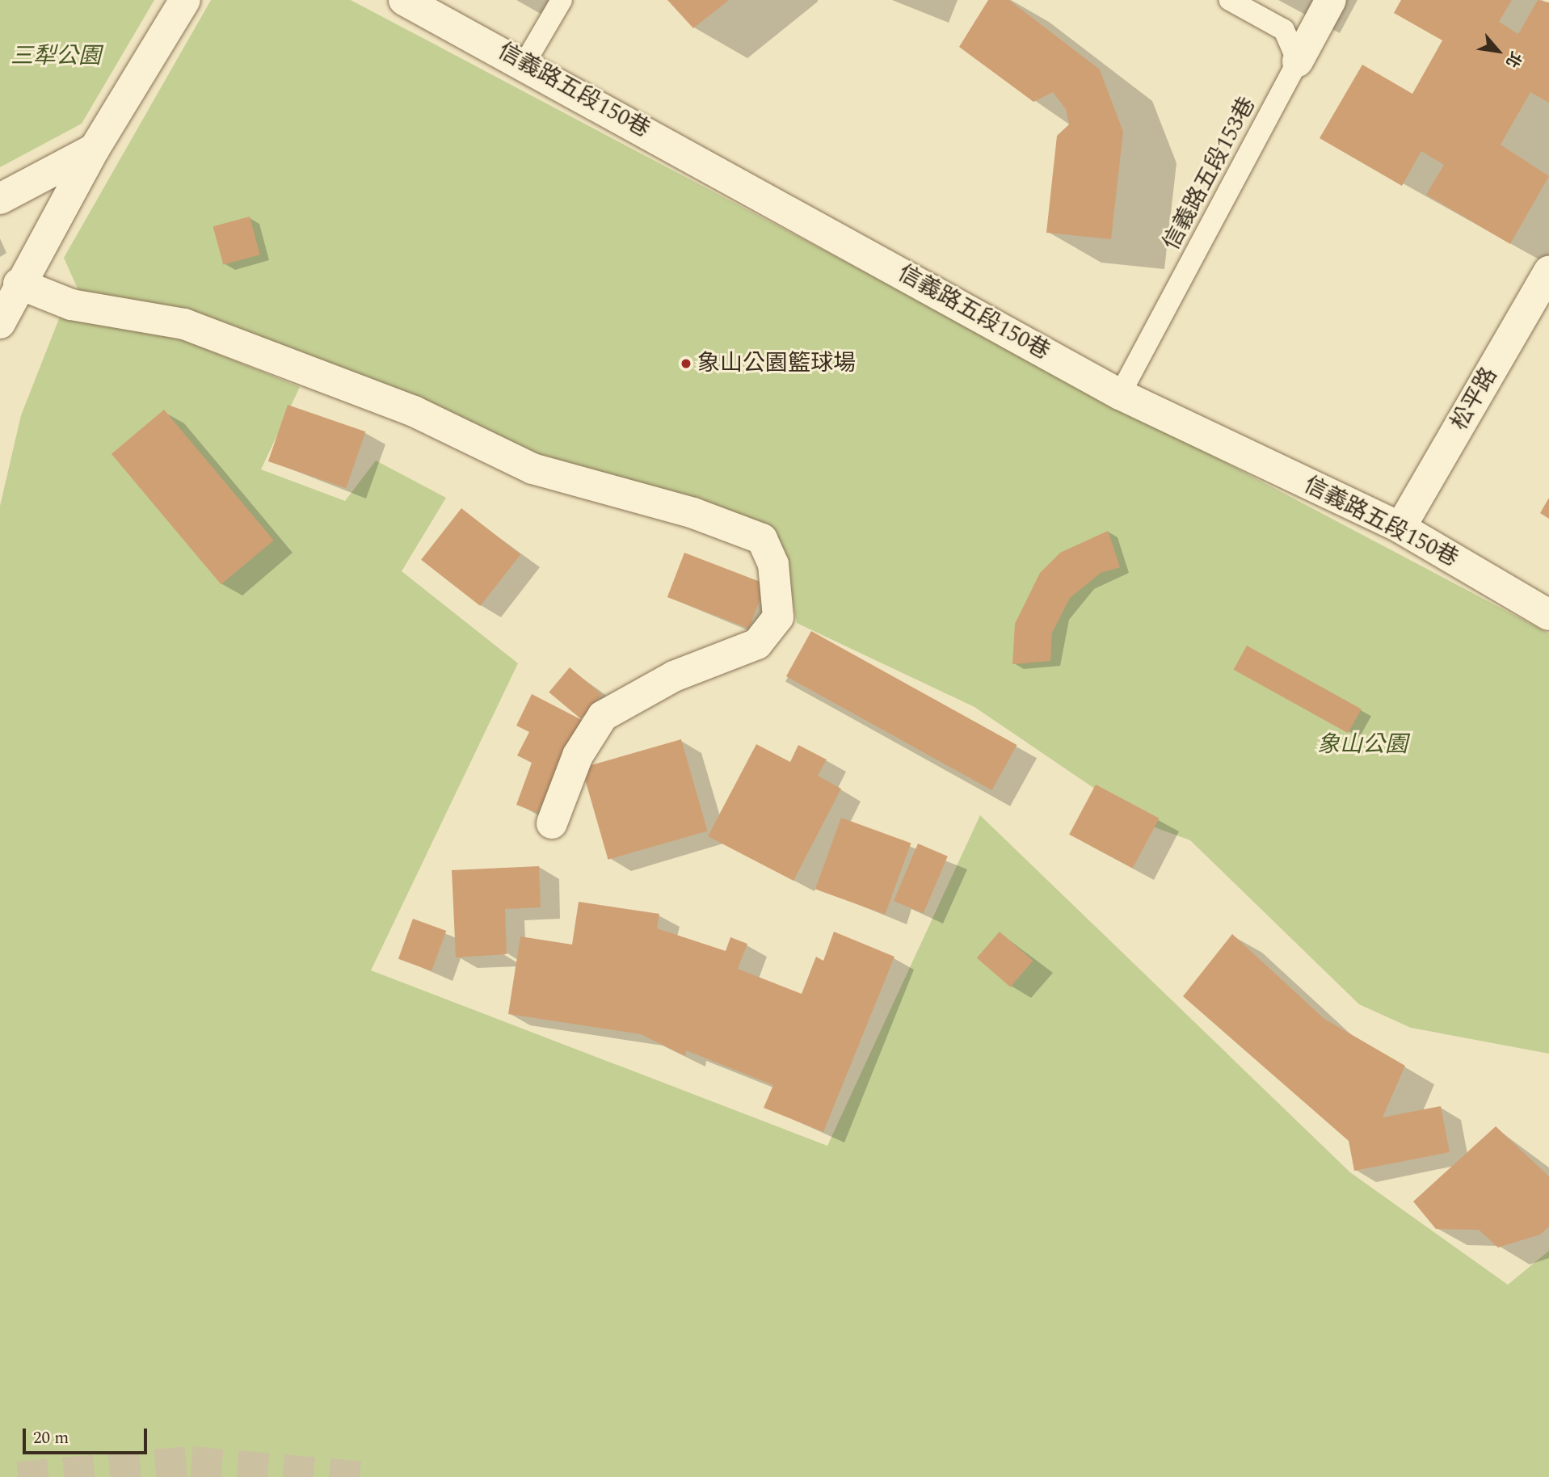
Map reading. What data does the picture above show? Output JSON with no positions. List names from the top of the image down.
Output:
{
  "streets": {
    "street": ["信義路五段150巷", "松平路"],
    "lane": ["信義路五段153巷"]
  },
  "crossings": [
    ["信義路五段150巷", "信義路五段153巷"],
    ["信義路五段150巷", "松平路"]
  ],
  "parks": ["三犁公園", "象山公園"],
  "places": ["象山公園籃球場"],
  "scale_bar": "20 m",
  "north": "bottom right"
}
